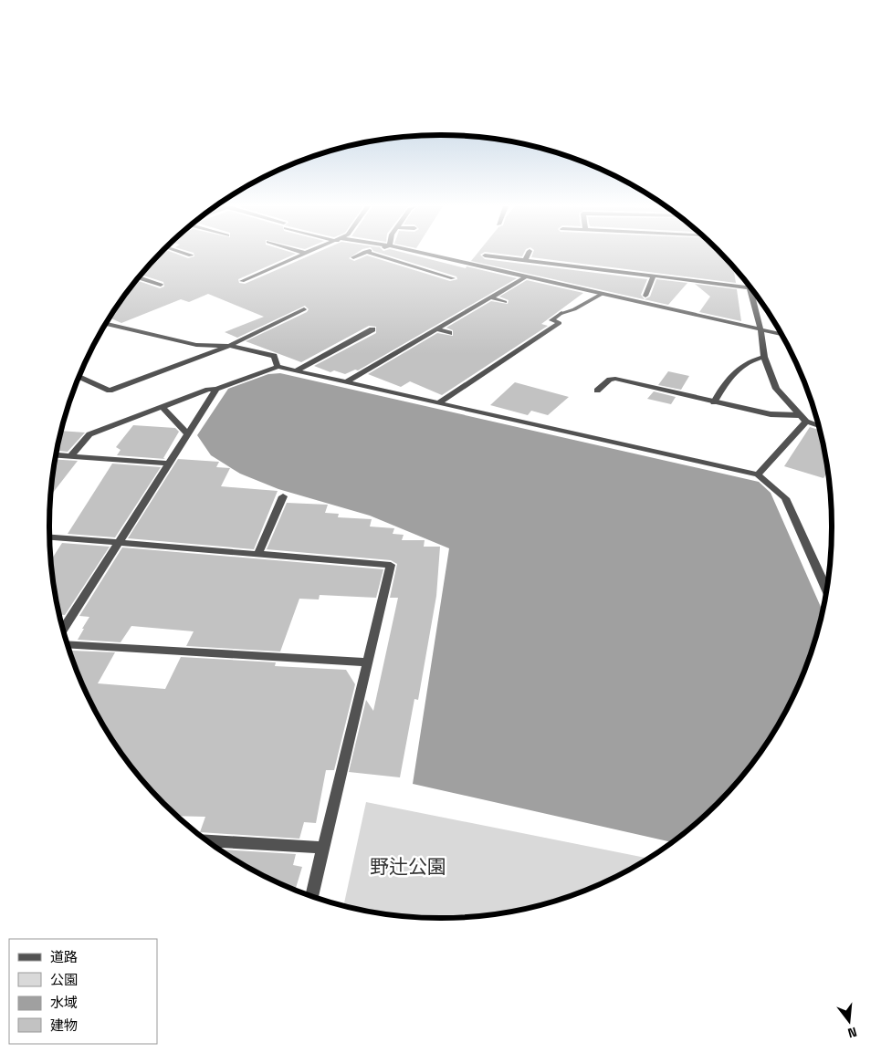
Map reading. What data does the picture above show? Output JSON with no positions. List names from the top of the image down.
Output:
{
  "parks": ["野辻公園"],
  "legend": [
    "道路",
    "公園",
    "水域",
    "建物"
  ],
  "north": "bottom"
}
